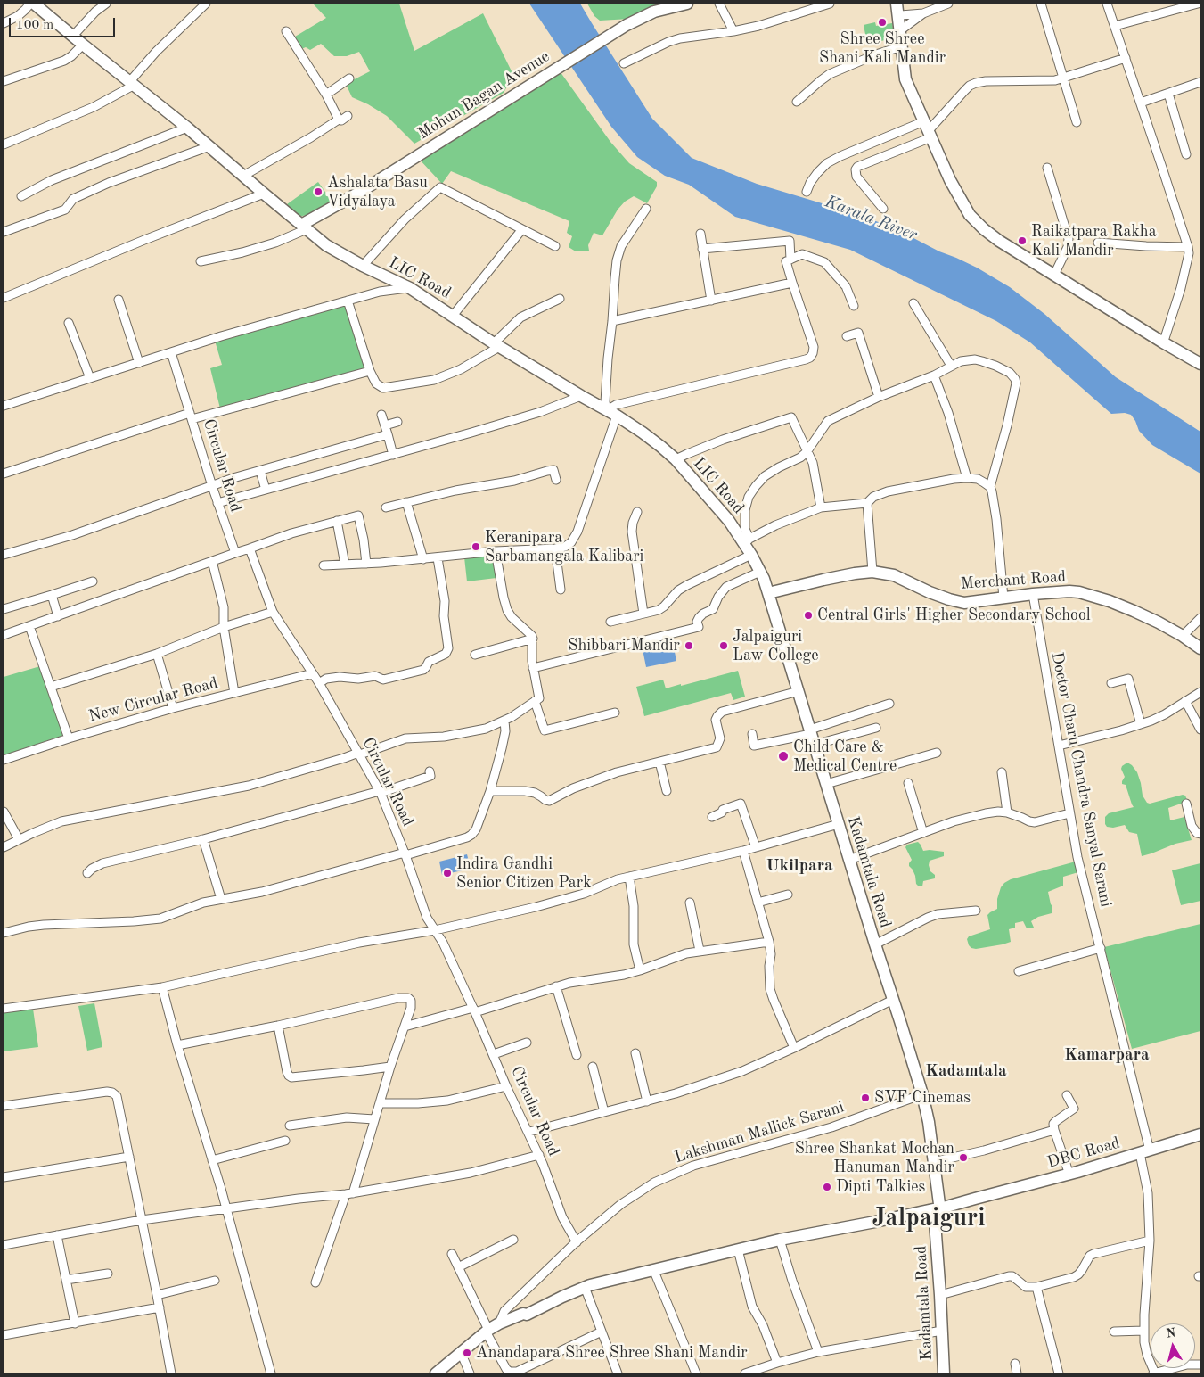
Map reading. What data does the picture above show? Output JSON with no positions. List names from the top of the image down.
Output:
{
  "streets": {
    "street": [
      "Mohun Bagan Avenue",
      "LIC Road",
      "Circular Road",
      "Merchant Road",
      "New Circular Road",
      "Doctor Charu Chandra Sanyal Sarani",
      "Kadamtala Road",
      "Lakshman Mallick Sarani",
      "DBC Road"
    ]
  },
  "crossings": [
    ["Mohun Bagan Avenue", "LIC Road"],
    ["LIC Road", "Merchant Road"],
    ["LIC Road", "Kadamtala Road"],
    ["Circular Road", "New Circular Road"],
    ["Circular Road", "Lakshman Mallick Sarani"],
    ["Merchant Road", "Doctor Charu Chandra Sanyal Sarani"],
    ["Merchant Road", "Kadamtala Road"],
    ["Doctor Charu Chandra Sanyal Sarani", "DBC Road"],
    ["Kadamtala Road", "Lakshman Mallick Sarani"],
    ["Kadamtala Road", "DBC Road"],
    ["Lakshman Mallick Sarani", "DBC Road"]
  ],
  "districts": [
    "Ukilpara",
    "Kamarpara",
    "Kadamtala",
    "Jalpaiguri"
  ],
  "water": ["Karala River"],
  "places": [
    "Shree Shree Shani Kali Mandir",
    "Ashalata Basu Vidyalaya",
    "Raikatpara Rakha Kali Mandir",
    "Keranipara Sarbamangala Kalibari",
    "Central Girls' Higher Secondary School",
    "Shibbari Mandir",
    "Jalpaiguri Law College",
    "Child Care & Medical Centre",
    "Indira Gandhi Senior Citizen Park",
    "SVF Cinemas",
    "Shree Shankat Mochan Hanuman Mandir",
    "Dipti Talkies",
    "Anandapara Shree Shree Shani Mandir"
  ],
  "scale_bar": "100 m",
  "north": "top"
}
